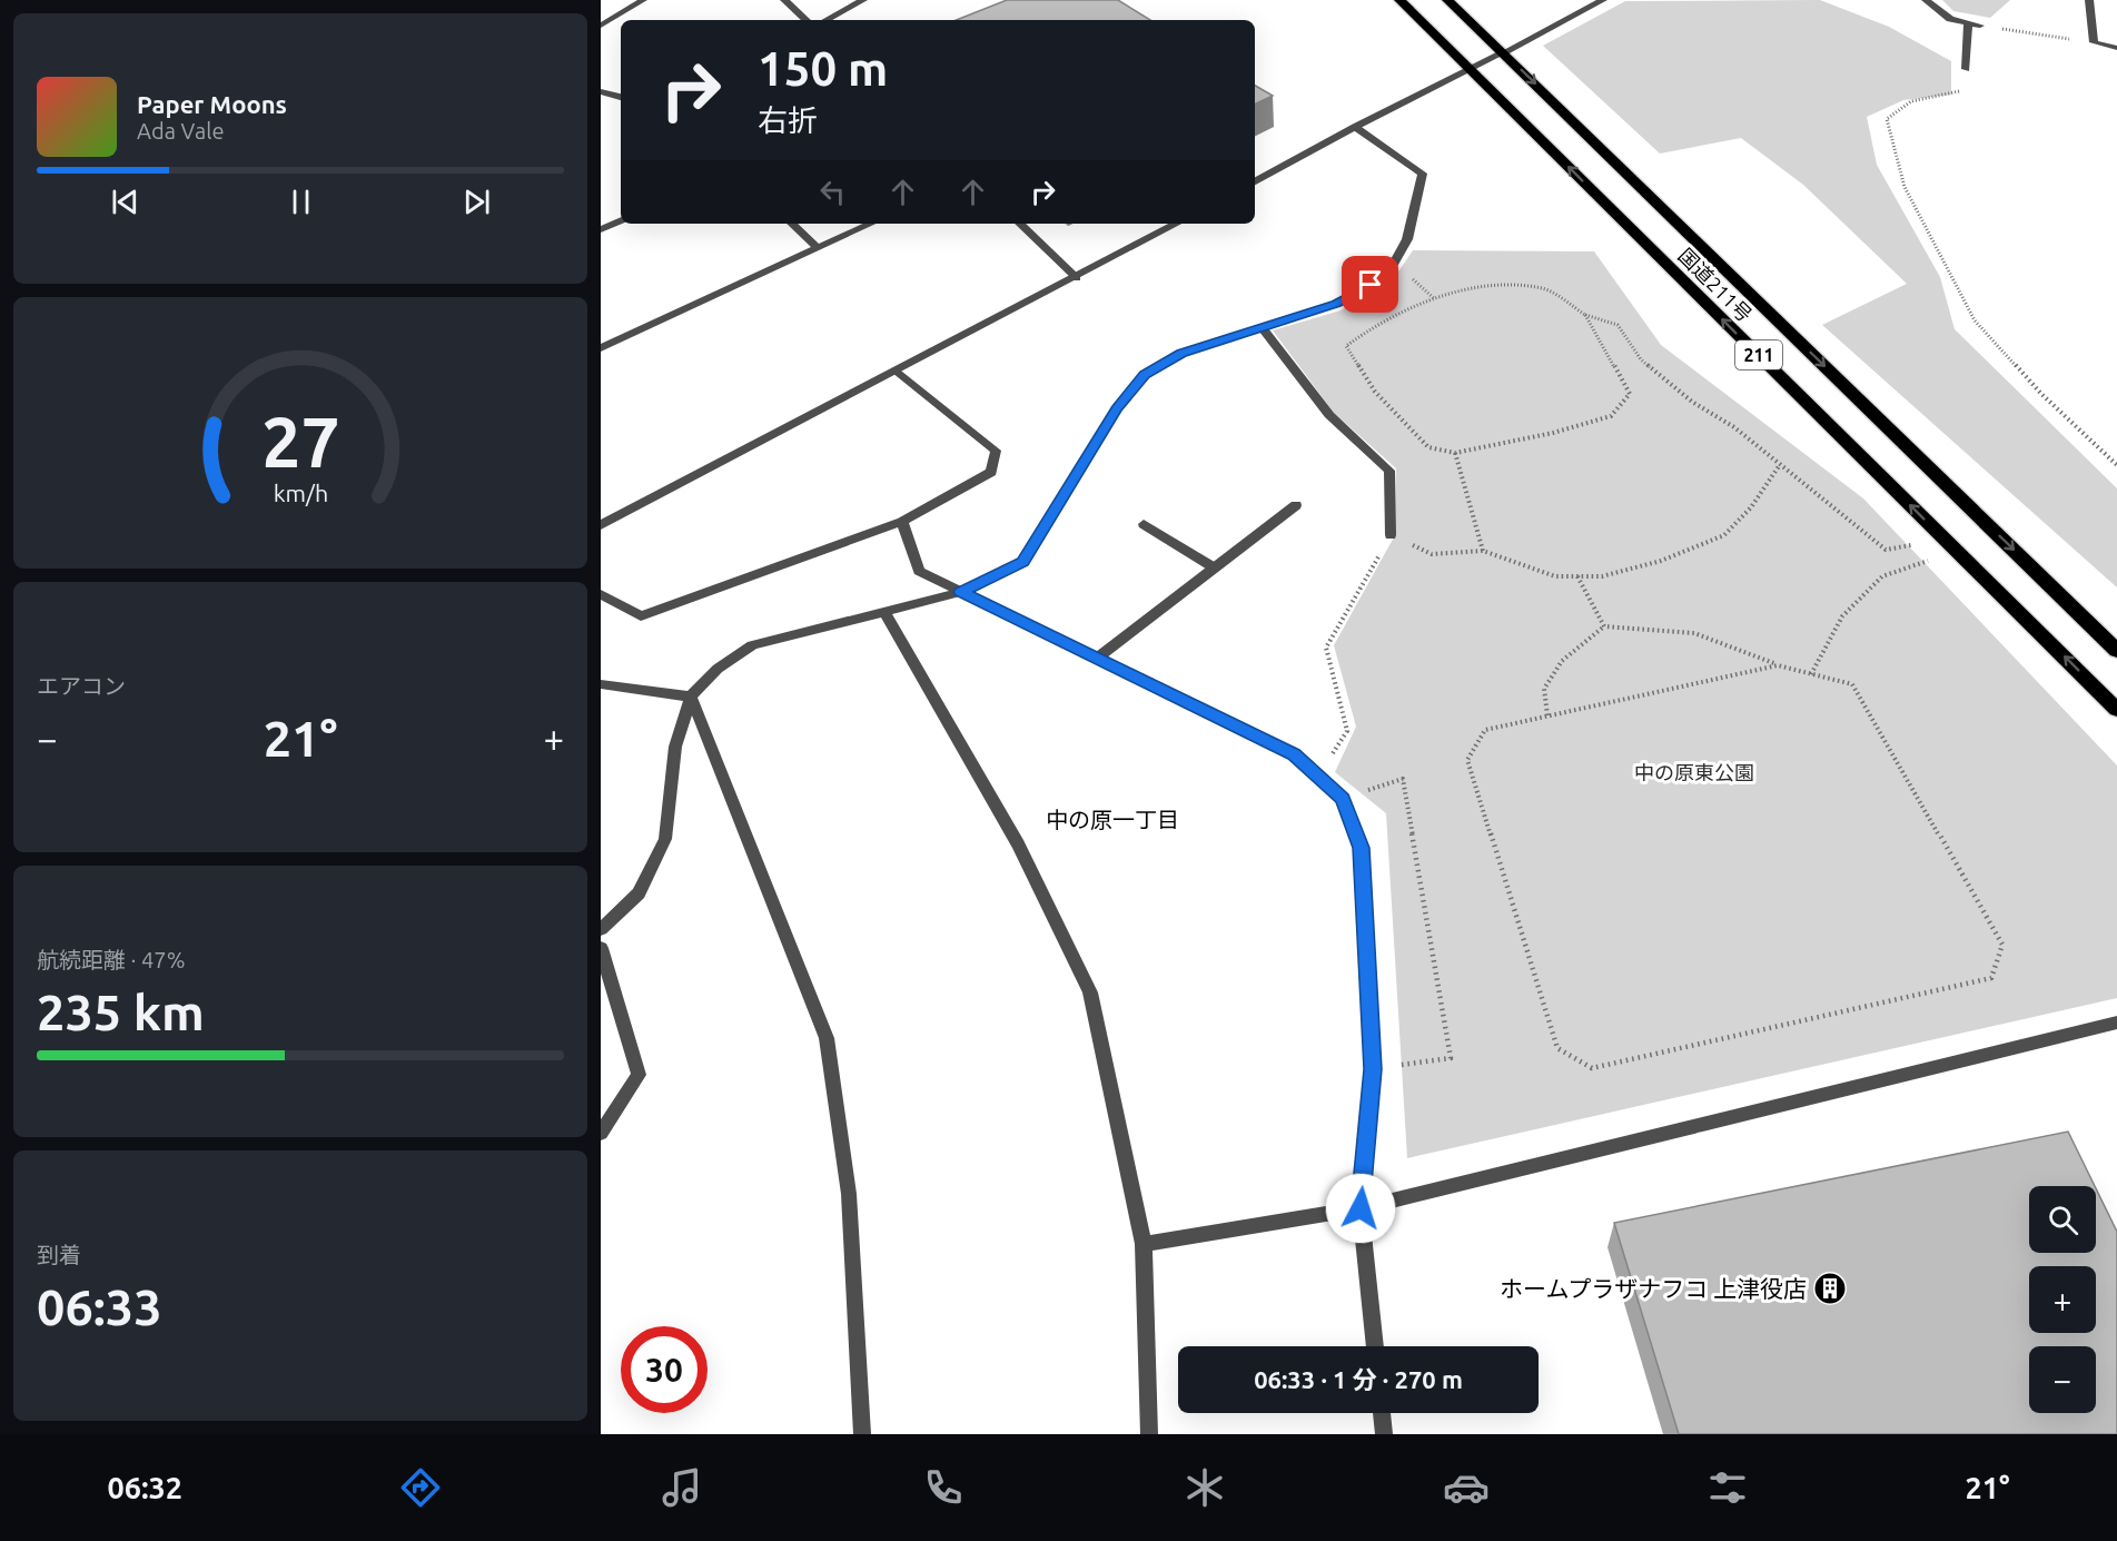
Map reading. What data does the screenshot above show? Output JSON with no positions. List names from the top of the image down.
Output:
{
  "streets": {
    "highway": ["国道211号", "211"]
  },
  "districts": ["中の原一丁目"],
  "parks": ["中の原東公園"],
  "places": {
    "building": ["ホームプラザナフコ 上津役店"]
  },
  "page": {
    "turn": ["150 m", "右折"],
    "song": ["Paper Moons", "Ada Vale"],
    "tile": [
      "エアコン",
      ["航続距離 · 47%", "235 km"],
      ["到着", "06:33"]
    ],
    "heat": ["−", "21°", "+"],
    "map_buttons": ["+", "−"],
    "limit": "30",
    "trip": "06:33 · 1 分 · 270 m",
    "tabs": ["06:32", "21°"],
    "gauge": ["27", "km/h"]
  }
}
